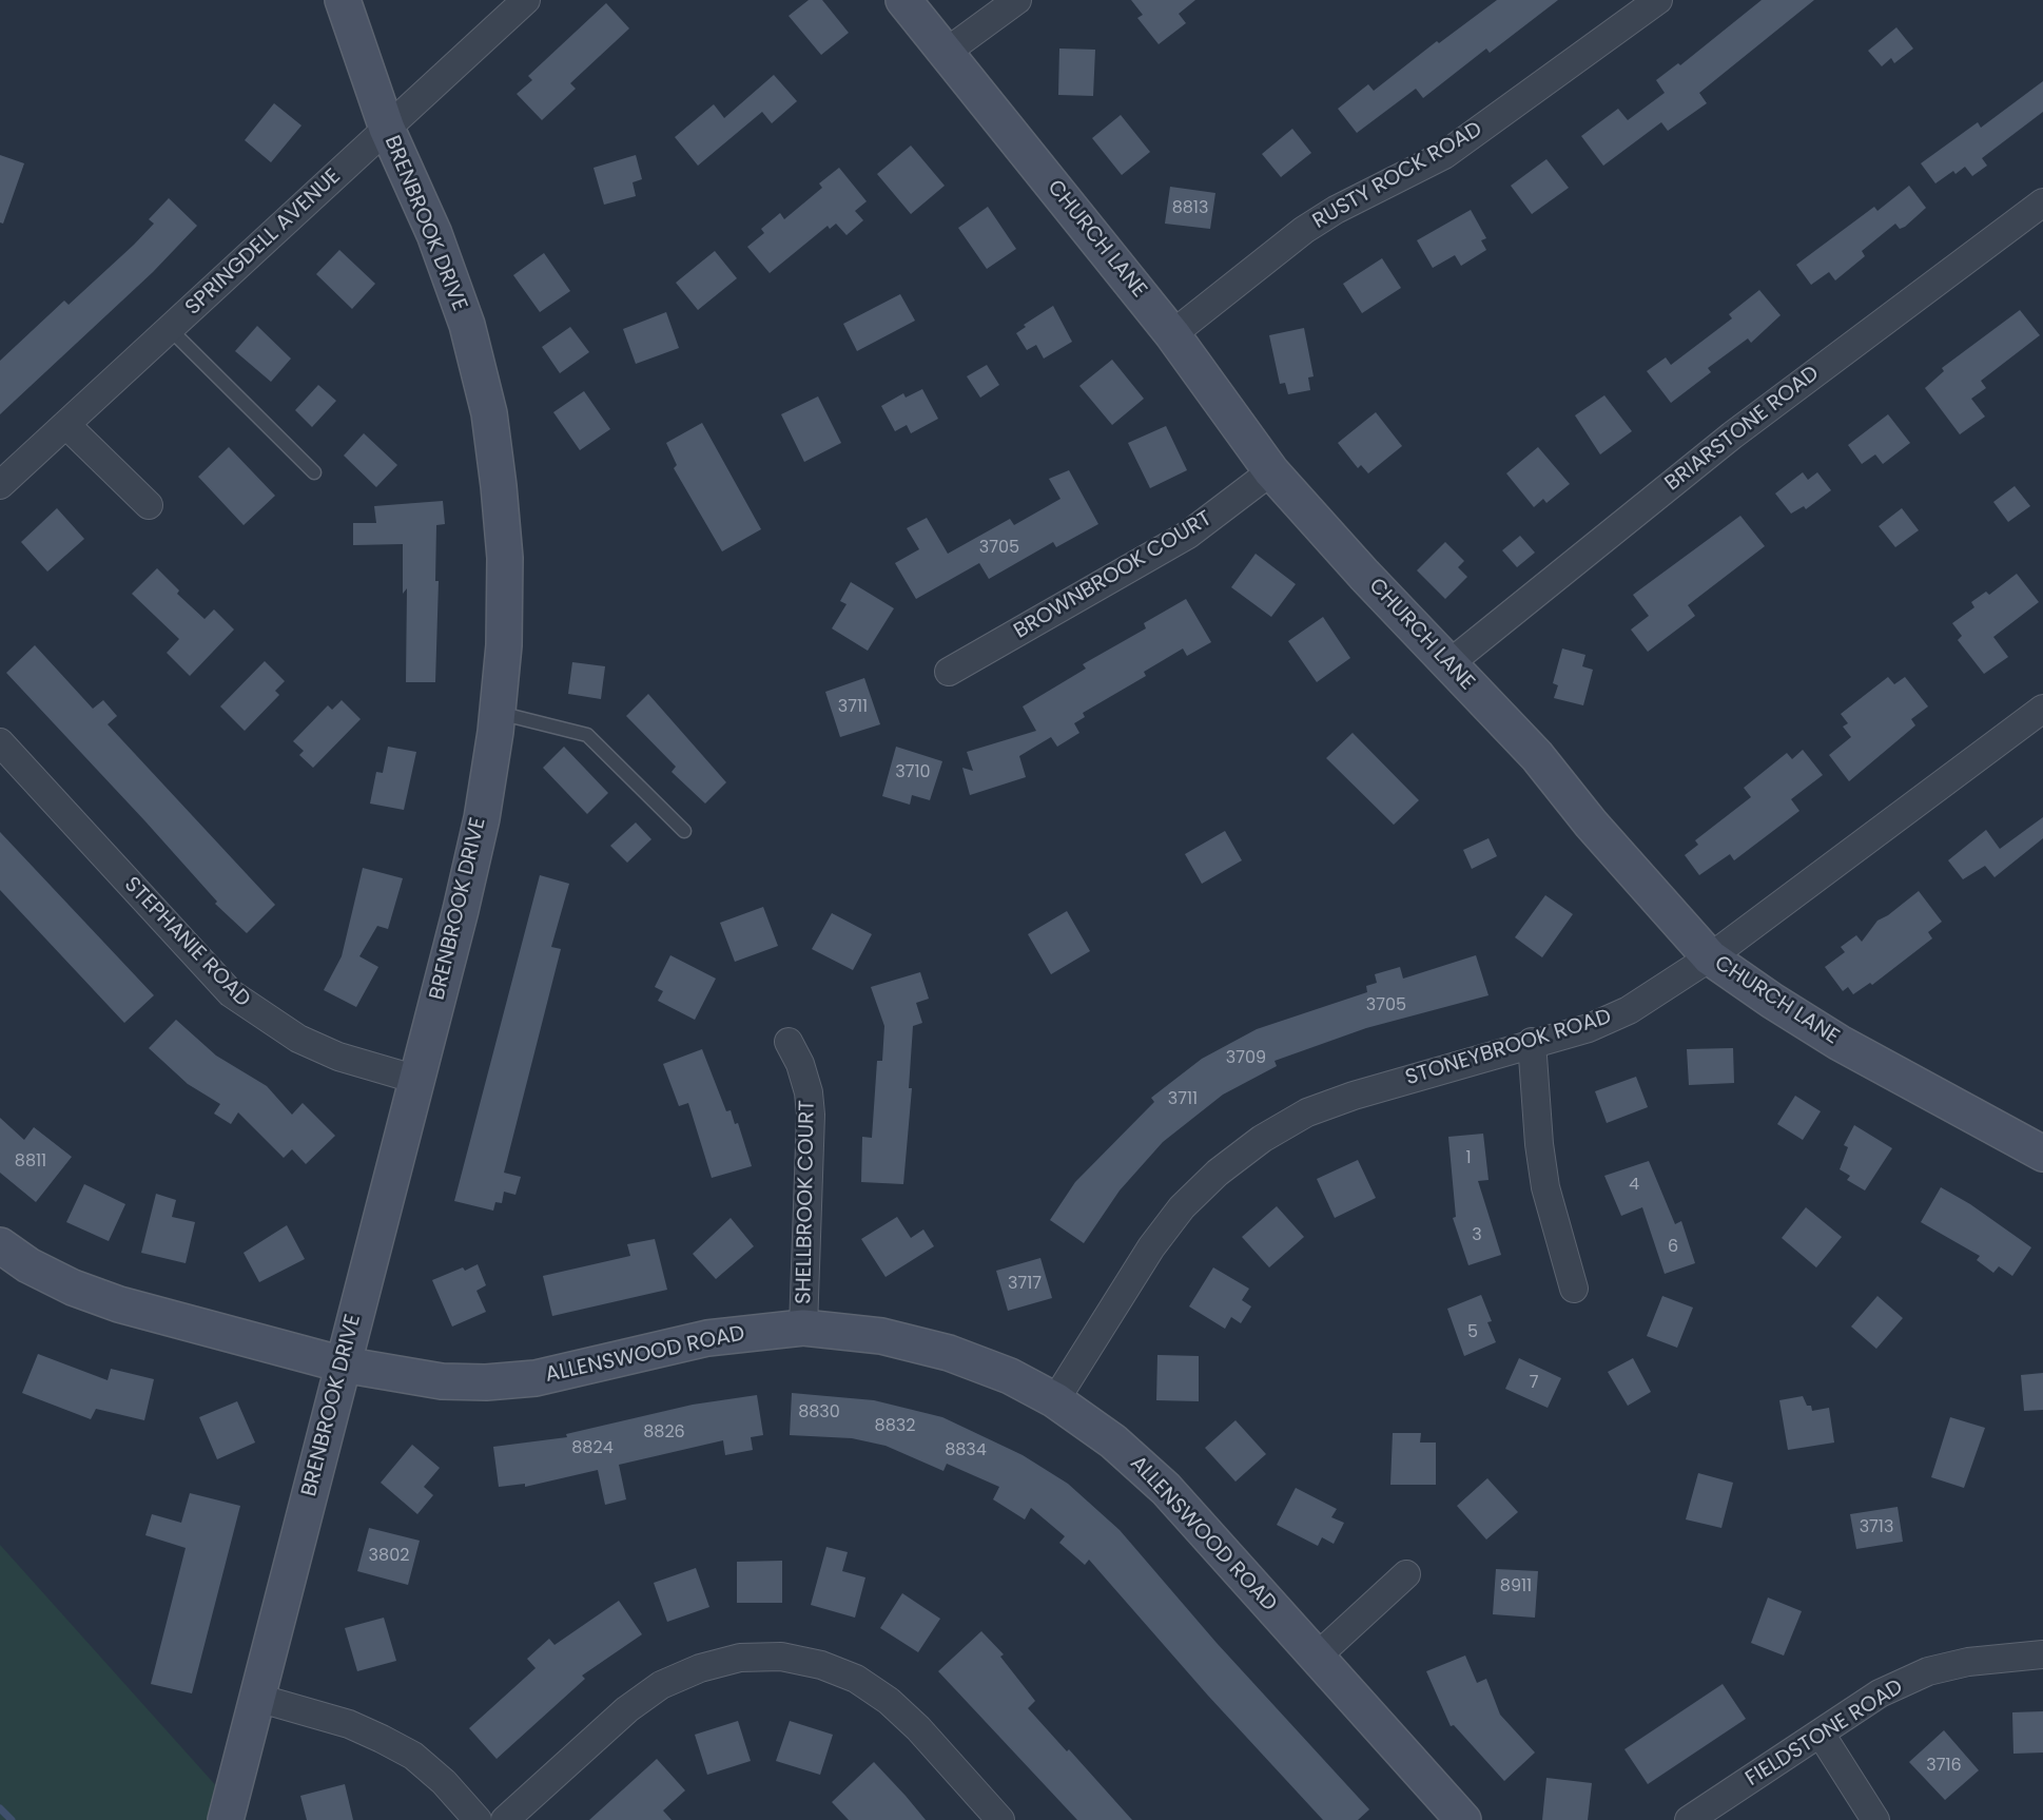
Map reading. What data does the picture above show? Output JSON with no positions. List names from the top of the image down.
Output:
{
  "streets": {
    "street": [
      "RUSTY ROCK ROAD",
      "BRENBROOK DRIVE",
      "CHURCH LANE",
      "SPRINGDELL AVENUE",
      "BRIARSTONE ROAD",
      "BROWNBROOK COURT",
      "STEPHANIE ROAD",
      "STONEYBROOK ROAD",
      "SHELLBROOK COURT",
      "ALLENSWOOD ROAD",
      "FIELDSTONE ROAD"
    ]
  },
  "crossings": [
    ["RUSTY ROCK ROAD", "CHURCH LANE"],
    ["BRENBROOK DRIVE", "SPRINGDELL AVENUE"],
    ["BRENBROOK DRIVE", "STEPHANIE ROAD"],
    ["BRENBROOK DRIVE", "ALLENSWOOD ROAD"],
    ["CHURCH LANE", "BRIARSTONE ROAD"],
    ["CHURCH LANE", "BROWNBROOK COURT"],
    ["CHURCH LANE", "STONEYBROOK ROAD"],
    ["STONEYBROOK ROAD", "ALLENSWOOD ROAD"],
    ["SHELLBROOK COURT", "ALLENSWOOD ROAD"]
  ],
  "house_numbers": [
    "8813",
    "3705",
    "3711",
    "3710",
    "3705",
    "3709",
    "3711",
    "1",
    "8811",
    "4",
    "3",
    "6",
    "3717",
    "5",
    "7",
    "8830",
    "8832",
    "8826",
    "8824",
    "8834",
    "3713",
    "3802",
    "8911",
    "3716"
  ]
}
